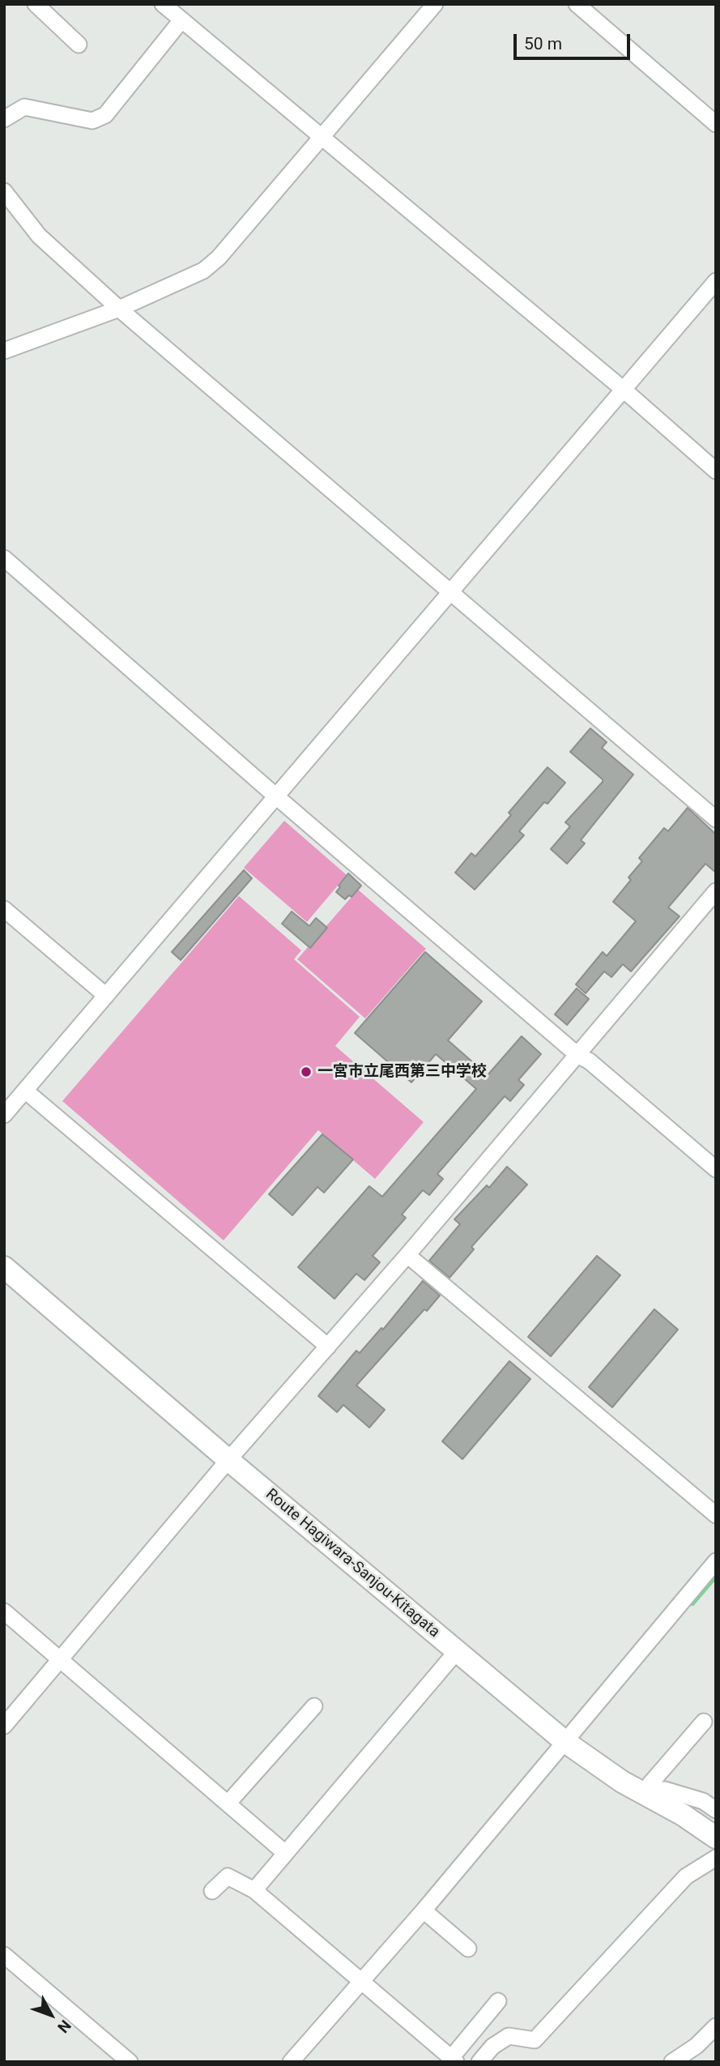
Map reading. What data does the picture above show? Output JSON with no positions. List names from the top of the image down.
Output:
{
  "streets": {
    "main road": ["Route Hagiwara-Sanjou-Kitagata"]
  },
  "places": ["一宮市立尾西第三中学校"],
  "scale_bar": "50 m",
  "north": "bottom right"
}
